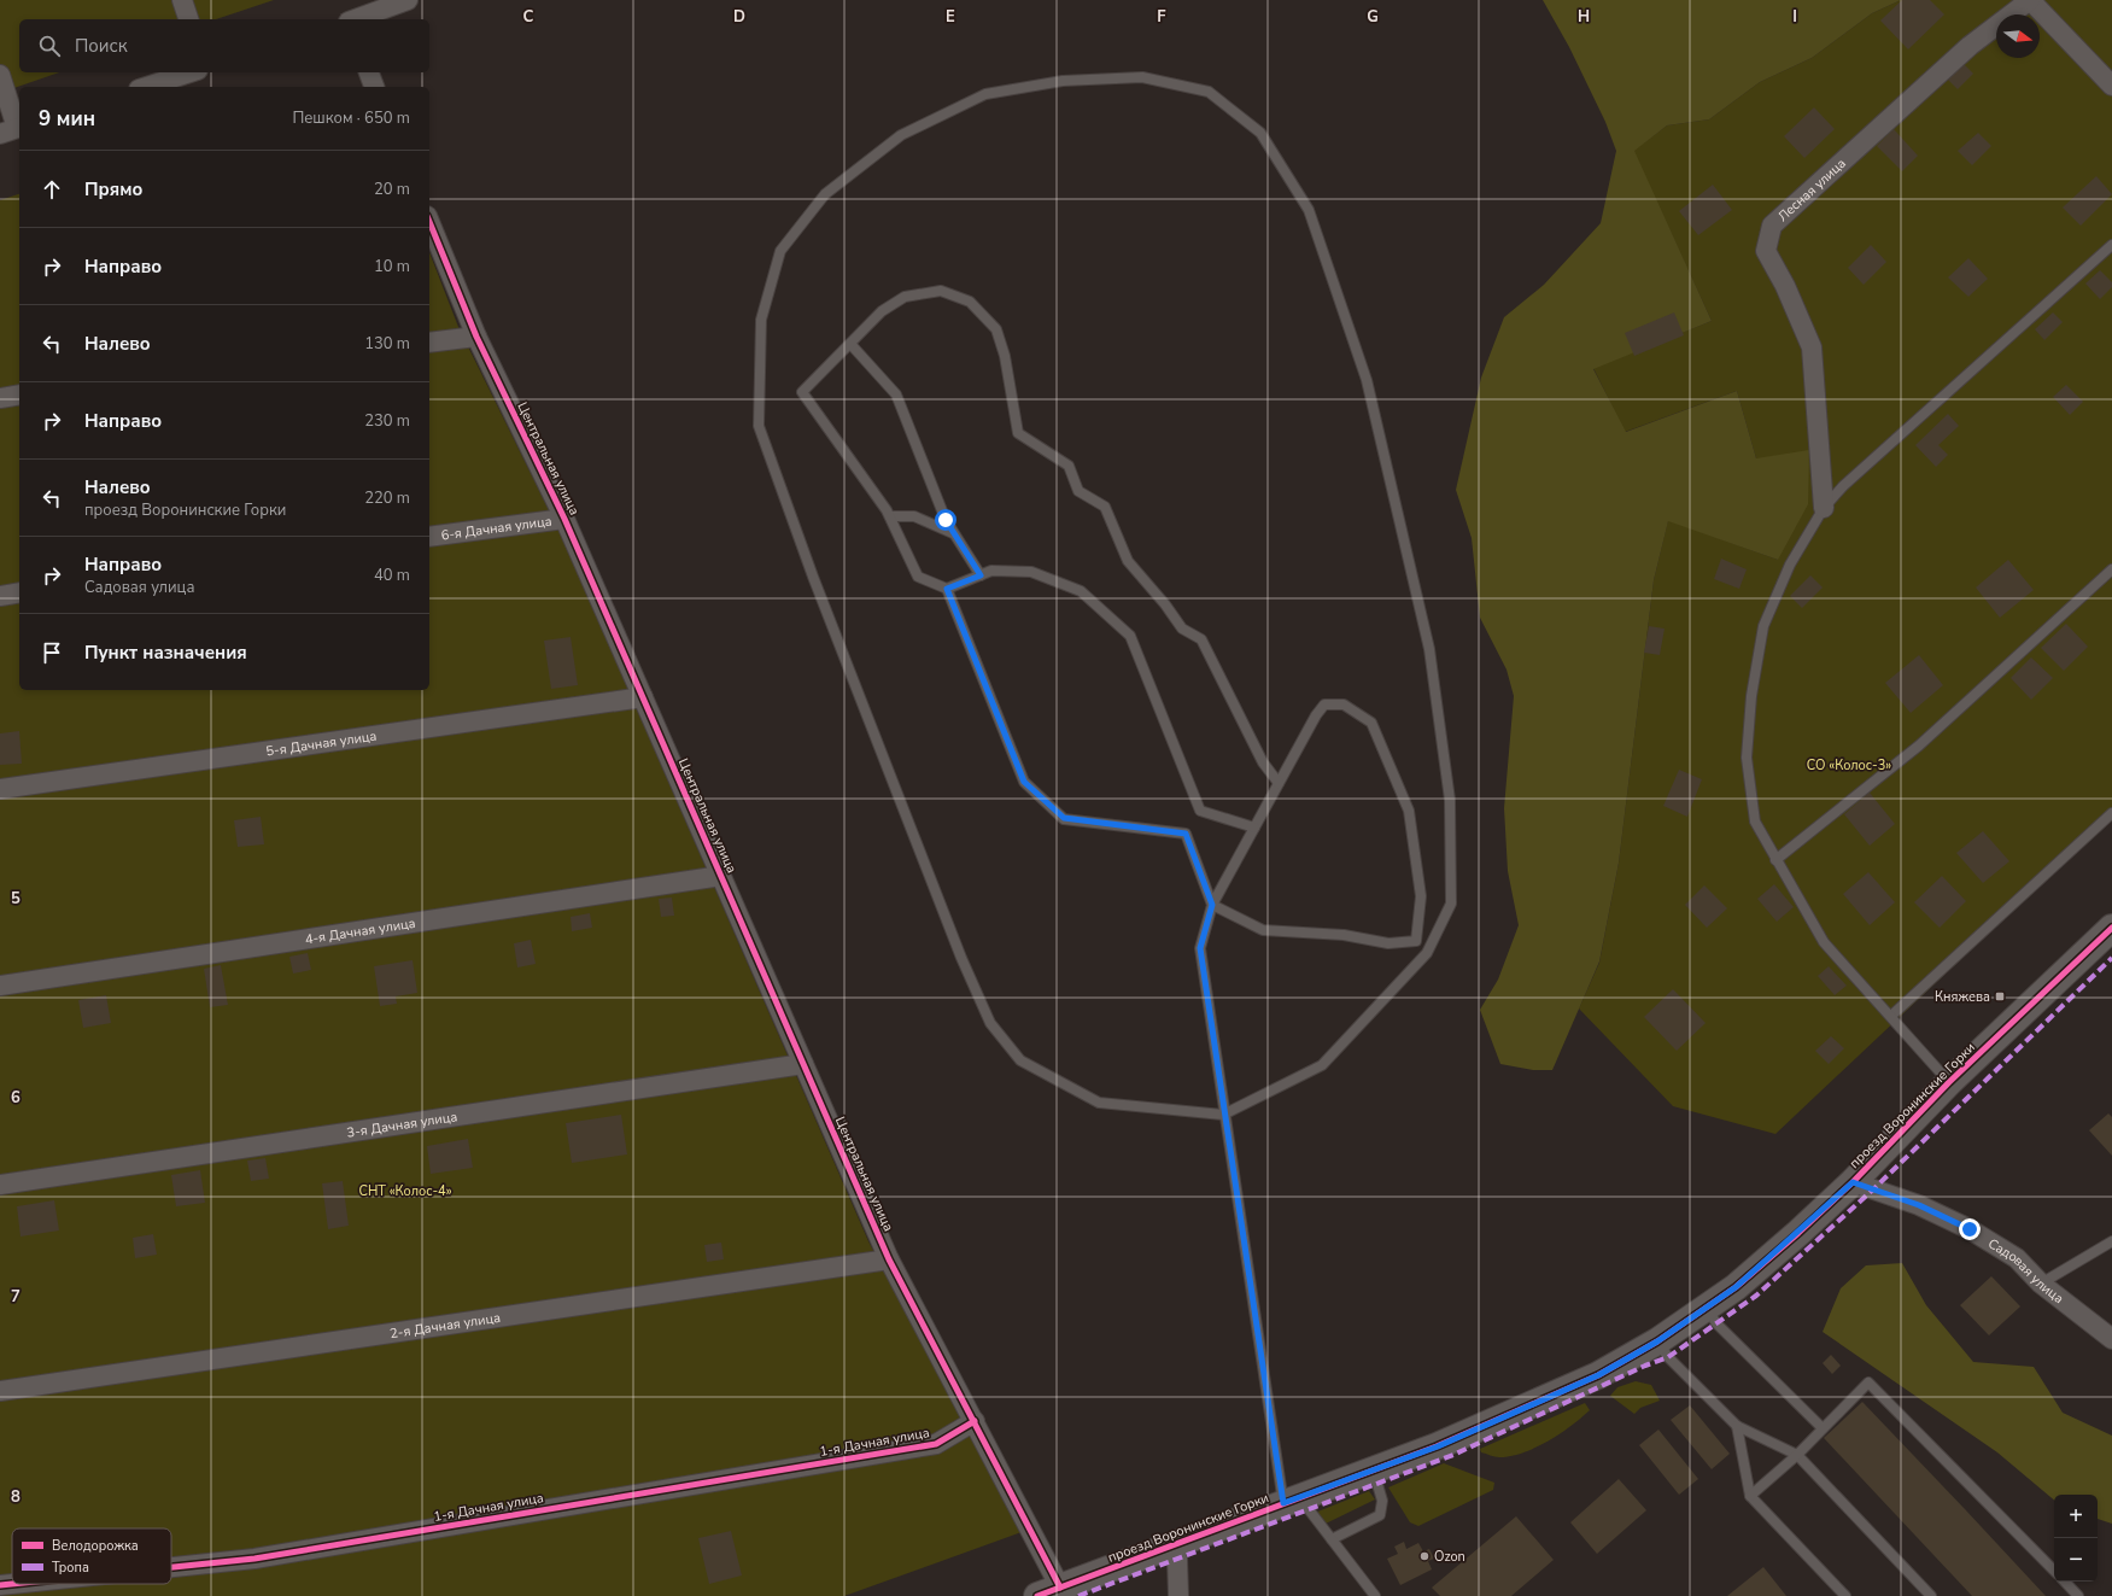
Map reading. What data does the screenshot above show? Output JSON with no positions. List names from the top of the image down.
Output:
{
  "streets": {
    "street": [
      "Лесная улица",
      "Центральная улица",
      "6-я Дачная улица",
      "5-я Дачная улица",
      "4-я Дачная улица",
      "проезд Воронинские Горки",
      "3-я Дачная улица",
      "Садовая улица",
      "2-я Дачная улица",
      "1-я Дачная улица"
    ]
  },
  "crossings": [
    ["Центральная улица", "6-я Дачная улица"],
    ["Центральная улица", "5-я Дачная улица"],
    ["Центральная улица", "4-я Дачная улица"],
    ["Центральная улица", "проезд Воронинские Горки"],
    ["Центральная улица", "3-я Дачная улица"],
    ["Центральная улица", "2-я Дачная улица"],
    ["Центральная улица", "1-я Дачная улица"],
    ["проезд Воронинские Горки", "Садовая улица"]
  ],
  "parks": ["СО «Колос-3»", "СНТ «Колос-4»"],
  "places": {
    "transit": ["Княжева"],
    "other": ["Ozon"]
  },
  "legend": ["Велодорожка", "Тропа"],
  "north": "right",
  "page": {
    "search": "Поиск",
    "heading": ["9 мин", "Пешком · 650 m"],
    "list": [
      ["Прямо", "20 m"],
      ["Направо", "10 m"],
      ["Налево", "130 m"],
      ["Направо", "230 m"],
      ["Налево", "проезд Воронинские Горки", "220 m"],
      ["Направо", "Садовая улица", "40 m"],
      "Пункт назначения"
    ],
    "map_buttons": ["+", "−"]
  },
  "grid": {
    "columns": [
      "C",
      "D",
      "E",
      "F",
      "G",
      "H",
      "I"
    ],
    "rows": [
      "5",
      "6",
      "7",
      "8"
    ]
  }
}
